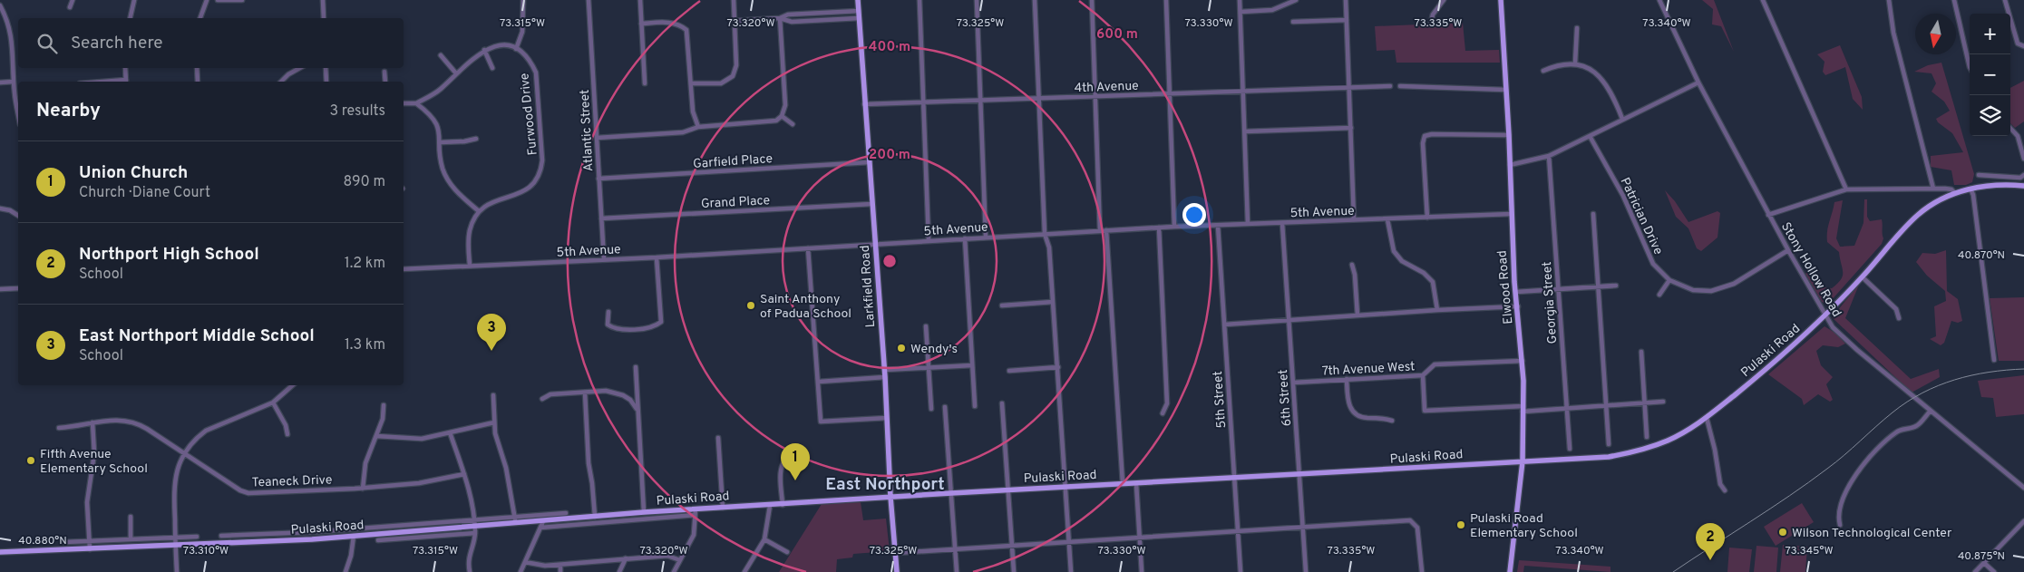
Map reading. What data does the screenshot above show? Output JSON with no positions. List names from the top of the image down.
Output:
{
  "streets": {
    "main road": ["Larkfield Road", "Elwood Road", "Pulaski Road"],
    "street": [
      "4th Avenue",
      "Furwood Drive",
      "Atlantic Street",
      "Garfield Place",
      "Grand Place",
      "5th Avenue",
      "Patrician Drive",
      "Stony Hollow Road",
      "Georgia Street",
      "7th Avenue West",
      "6th Street",
      "5th Street",
      "Teaneck Drive"
    ]
  },
  "crossings": [
    ["4th Avenue", "Larkfield Road"],
    ["Atlantic Street", "Garfield Place"],
    ["Atlantic Street", "Grand Place"],
    ["Atlantic Street", "5th Avenue"],
    ["Garfield Place", "Larkfield Road"],
    ["Grand Place", "Larkfield Road"],
    ["5th Avenue", "Larkfield Road"],
    ["5th Avenue", "Elwood Road"],
    ["5th Avenue", "6th Street"],
    ["5th Avenue", "5th Street"],
    ["Patrician Drive", "Stony Hollow Road"],
    ["Stony Hollow Road", "Pulaski Road"],
    ["Larkfield Road", "Pulaski Road"],
    ["Elwood Road", "Pulaski Road"],
    ["Elwood Road", "7th Avenue West"],
    ["Pulaski Road", "6th Street"],
    ["Pulaski Road", "5th Street"],
    ["7th Avenue West", "6th Street"]
  ],
  "districts": ["East Northport"],
  "places": [
    "Saint Anthony of Padua School",
    "Wendy's",
    "Fifth Avenue Elementary School",
    "Pulaski Road Elementary School",
    "Wilson Technological Center"
  ],
  "north": "bottom",
  "page": {
    "map_buttons": ["+", "−"],
    "search": "Search here",
    "heading": ["Nearby", "3 results"],
    "list": [
      {
        "mark": "1",
        "name": "Union Church",
        "note": "Church · Diane Court",
        "value": "890 m"
      },
      {
        "mark": "2",
        "name": "Northport High School",
        "note": "School",
        "value": "1.2 km"
      },
      {
        "mark": "3",
        "name": "East Northport Middle School",
        "note": "School",
        "value": "1.3 km"
      }
    ],
    "pins": ["3", "1", "2"]
  },
  "coordinates": [
    "73.330°W",
    "73.315°W",
    "73.320°W",
    "73.325°W",
    "73.335°W",
    "73.340°W",
    "40.870°N",
    "40.880°N",
    "73.310°W",
    "73.345°W",
    "40.875°N"
  ],
  "rings": ["600 m", "400 m", "200 m"]
}
